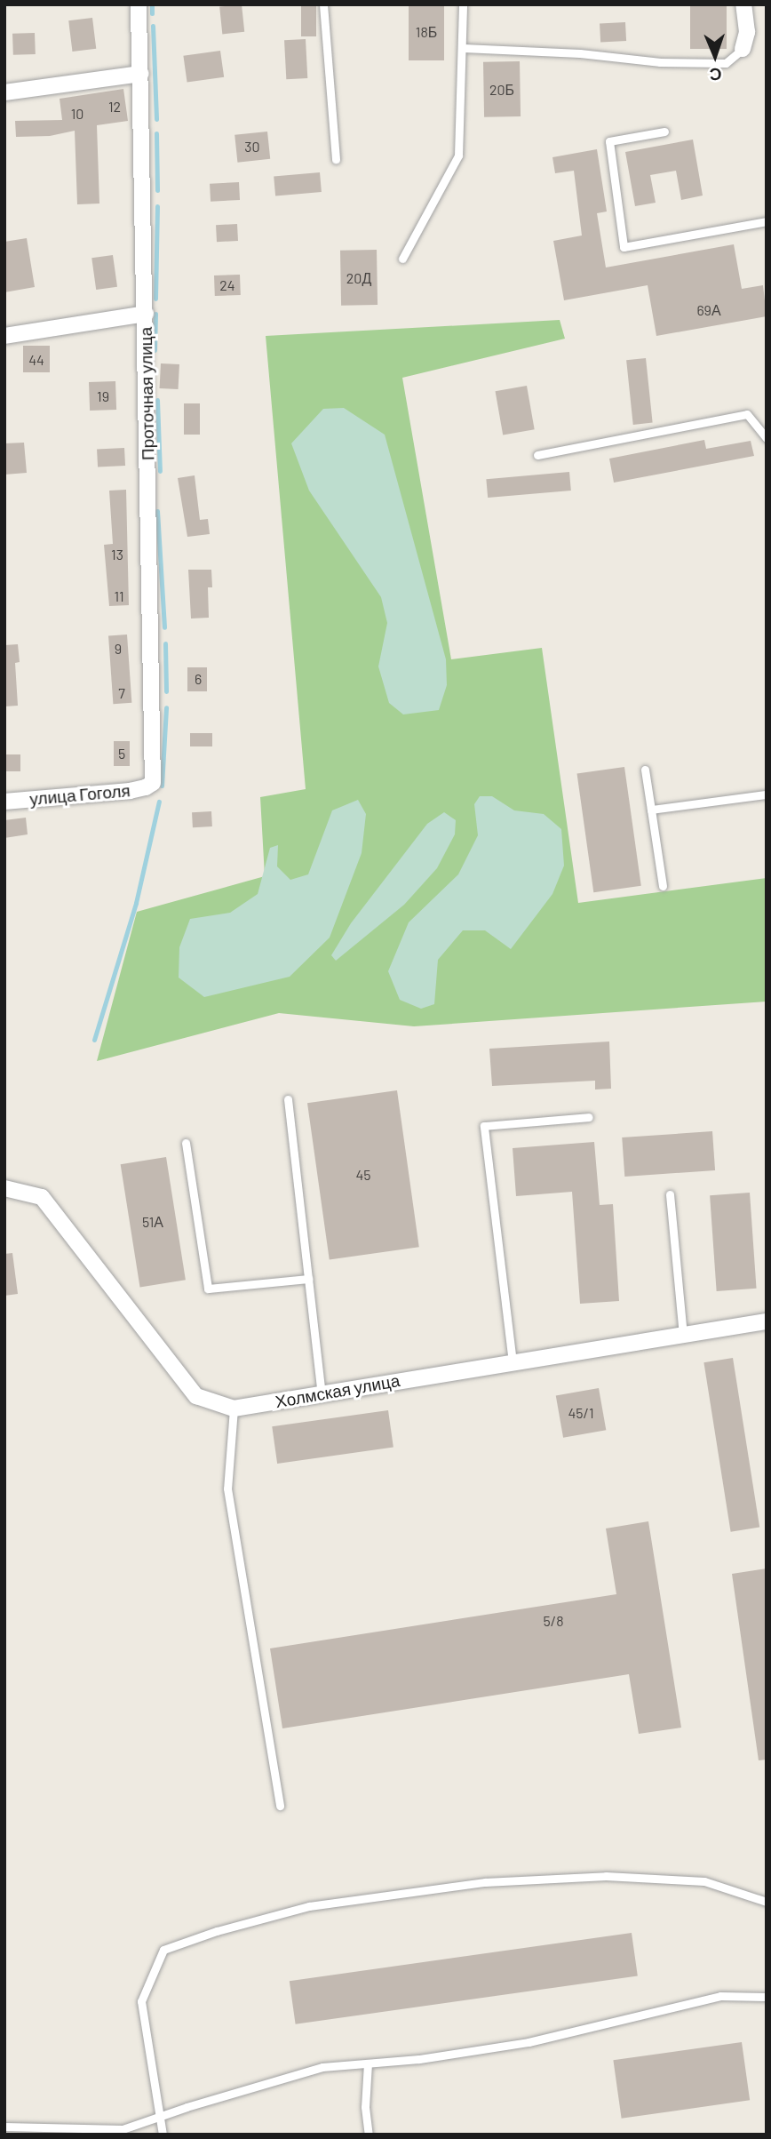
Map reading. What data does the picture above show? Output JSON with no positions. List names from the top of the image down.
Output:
{
  "streets": {
    "street": ["Проточная улица", "улица Гоголя", "Холмская улица"]
  },
  "crossings": [
    ["Проточная улица", "улица Гоголя"]
  ],
  "house_numbers": [
    "18Б",
    "20Б",
    "12",
    "10",
    "30",
    "20Д",
    "24",
    "69А",
    "44",
    "19",
    "13",
    "11",
    "9",
    "6",
    "7",
    "5",
    "45",
    "51А",
    "45/1",
    "5/8"
  ],
  "north": "bottom"
}
